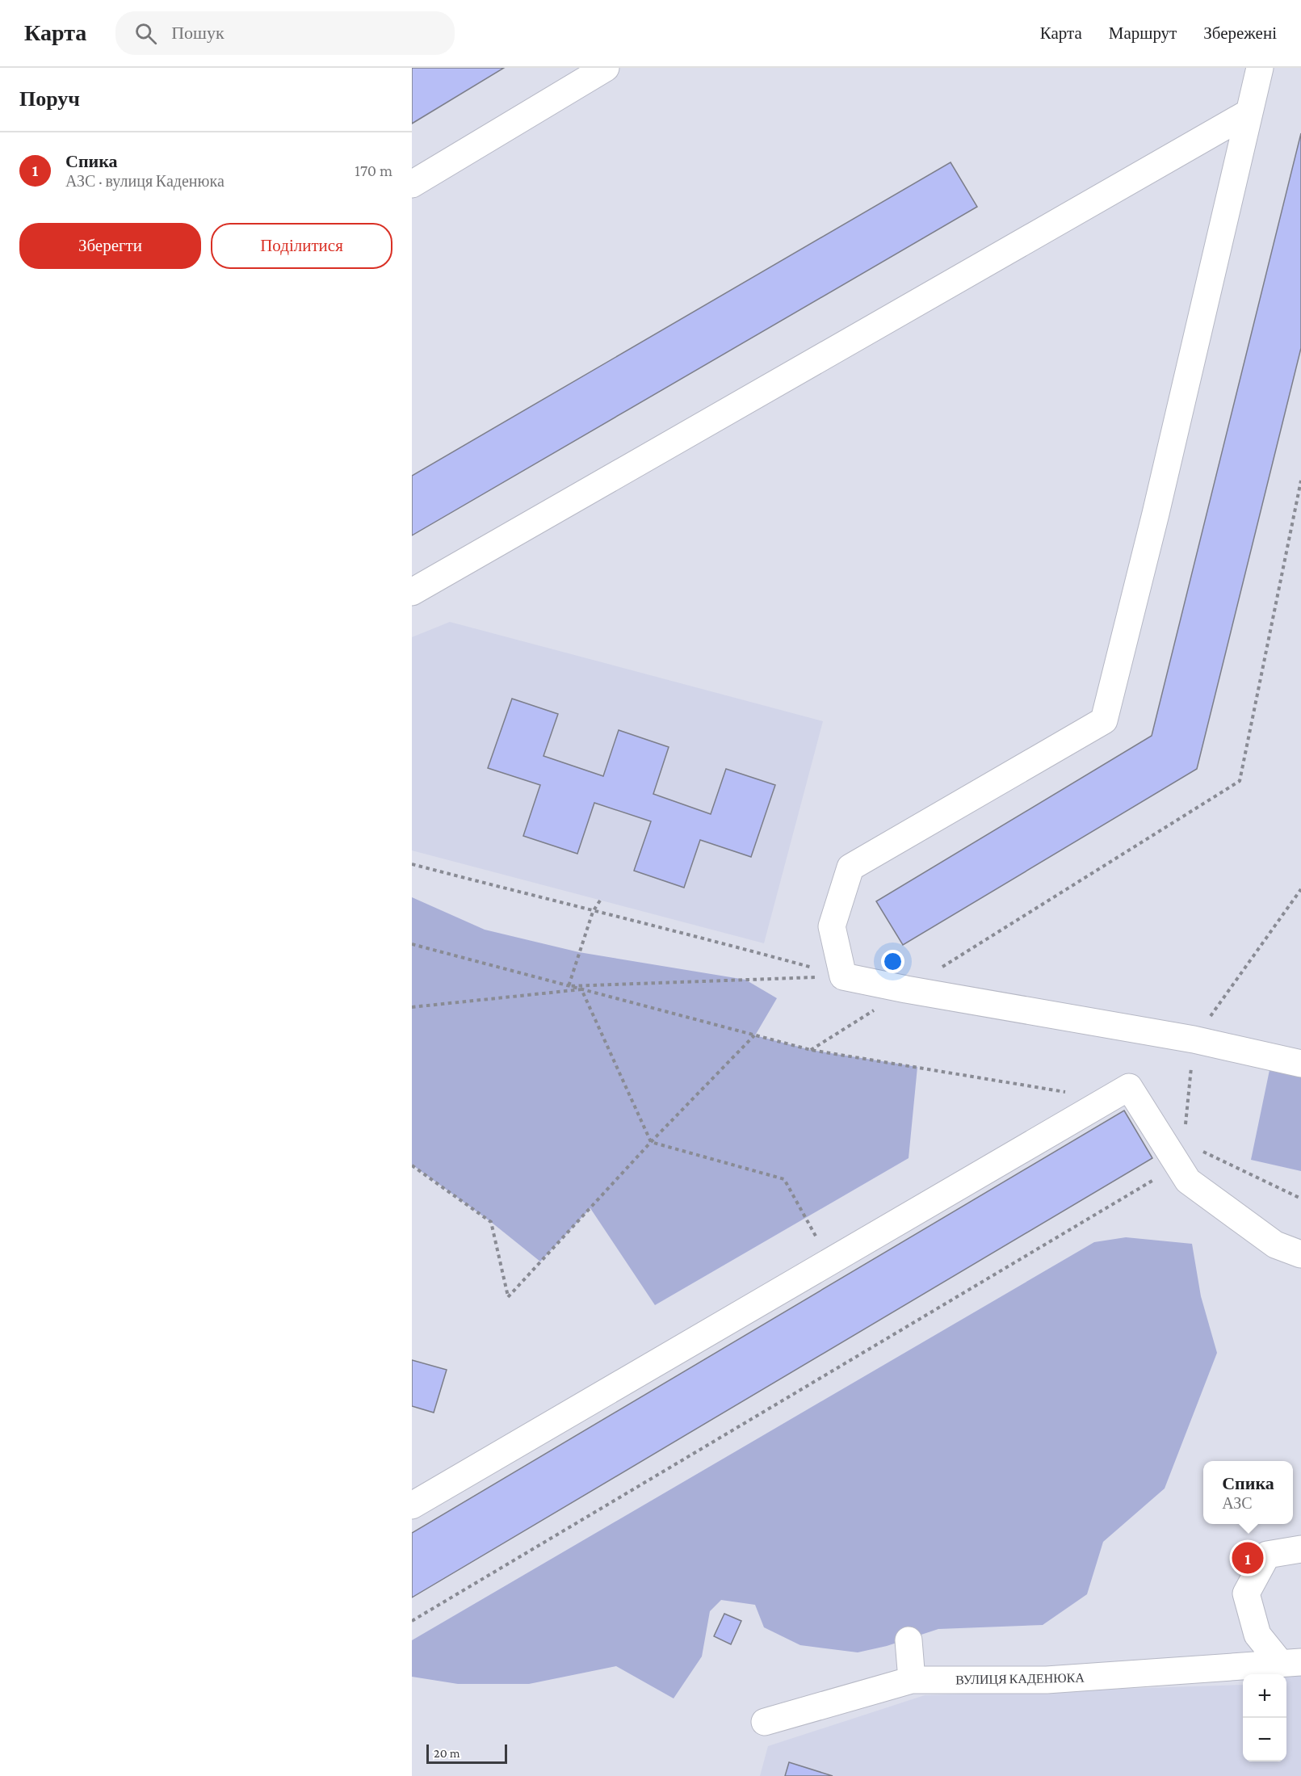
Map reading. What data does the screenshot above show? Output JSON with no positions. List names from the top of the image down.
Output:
{
  "streets": {
    "street": ["ВУЛИЦЯ КАДЕНЮКА"]
  },
  "scale_bar": "20 m",
  "page": {
    "header": "Карта",
    "search": "Пошук",
    "nav": ["Карта", "Маршрут", "Збережені"],
    "heading": "Поруч",
    "list": [
      {
        "mark": "1",
        "name": "Спика",
        "note": "АЗС · вулиця Каденюка",
        "value": "170 m"
      }
    ],
    "buttons": ["Зберегти", "Поділитися"],
    "popup": ["Спика", "АЗС"],
    "pins": "1",
    "map_buttons": ["+", "−"],
    "scale": "20 m"
  }
}
